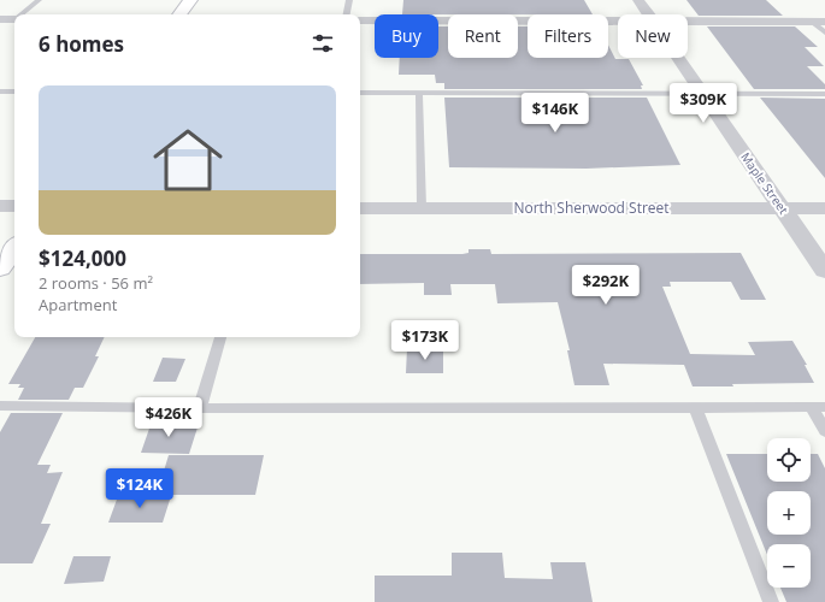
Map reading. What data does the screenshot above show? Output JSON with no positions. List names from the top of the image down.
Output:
{
  "streets": {
    "street": ["Maple Street", "North Sherwood Street"]
  },
  "crossings": [
    ["Maple Street", "North Sherwood Street"]
  ],
  "page": {
    "chip": [
      "Buy",
      "Rent",
      "Filters",
      "New"
    ],
    "heading": "6 homes",
    "list": [
      {
        "name": "$124,000",
        "note": "2 rooms · 56 m² · Apartment"
      }
    ],
    "price": [
      "$309K",
      "$146K",
      "$292K",
      "$173K",
      "$426K",
      "$124K"
    ],
    "map_buttons": ["+", "−"]
  }
}
